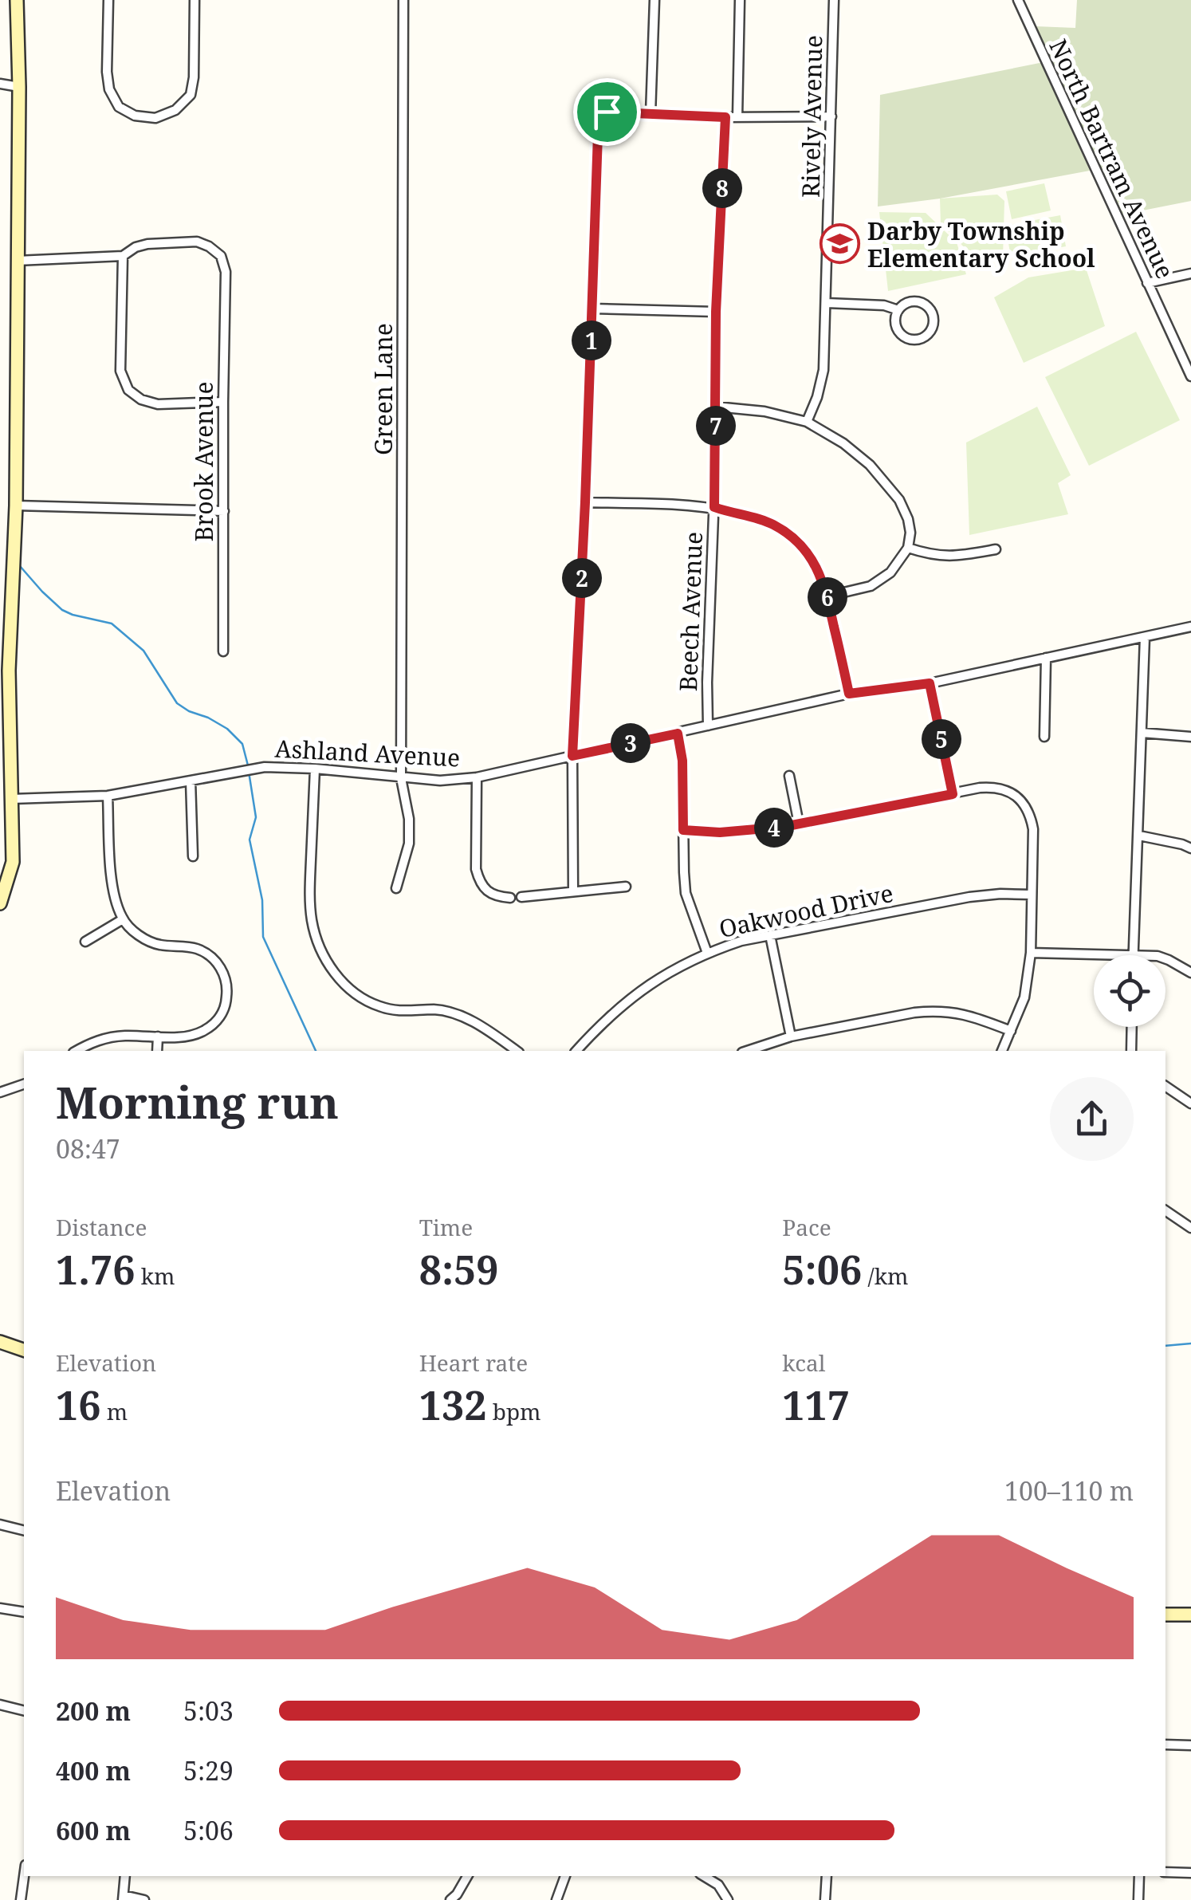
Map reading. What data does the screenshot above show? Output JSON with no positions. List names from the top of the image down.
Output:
{
  "streets": {
    "street": [
      "Rively Avenue",
      "North Bartram Avenue",
      "Green Lane",
      "Brook Avenue",
      "Beech Avenue",
      "Ashland Avenue",
      "Oakwood Drive"
    ]
  },
  "crossings": [
    ["Green Lane", "Ashland Avenue"],
    ["Beech Avenue", "Ashland Avenue"]
  ],
  "places": {
    "school or university": ["Darby Township Elementary School"]
  },
  "page": {
    "pins": [
      "8",
      "1",
      "7",
      "2",
      "6",
      "5",
      "3",
      "4"
    ],
    "heading": ["Morning run", "08:47"],
    "stats": [
      ["Distance", "1.76 km"],
      ["Time", "8:59"],
      ["Pace", "5:06 /km"],
      ["Elevation", "16 m"],
      ["Heart rate", "132 bpm"],
      ["kcal", "117"]
    ],
    "chart": ["Elevation", "100–110 m"],
    "list": [
      {
        "name": "200 m",
        "note": "5:03"
      },
      {
        "name": "400 m",
        "note": "5:29"
      },
      {
        "name": "600 m",
        "note": "5:06"
      }
    ]
  }
}
